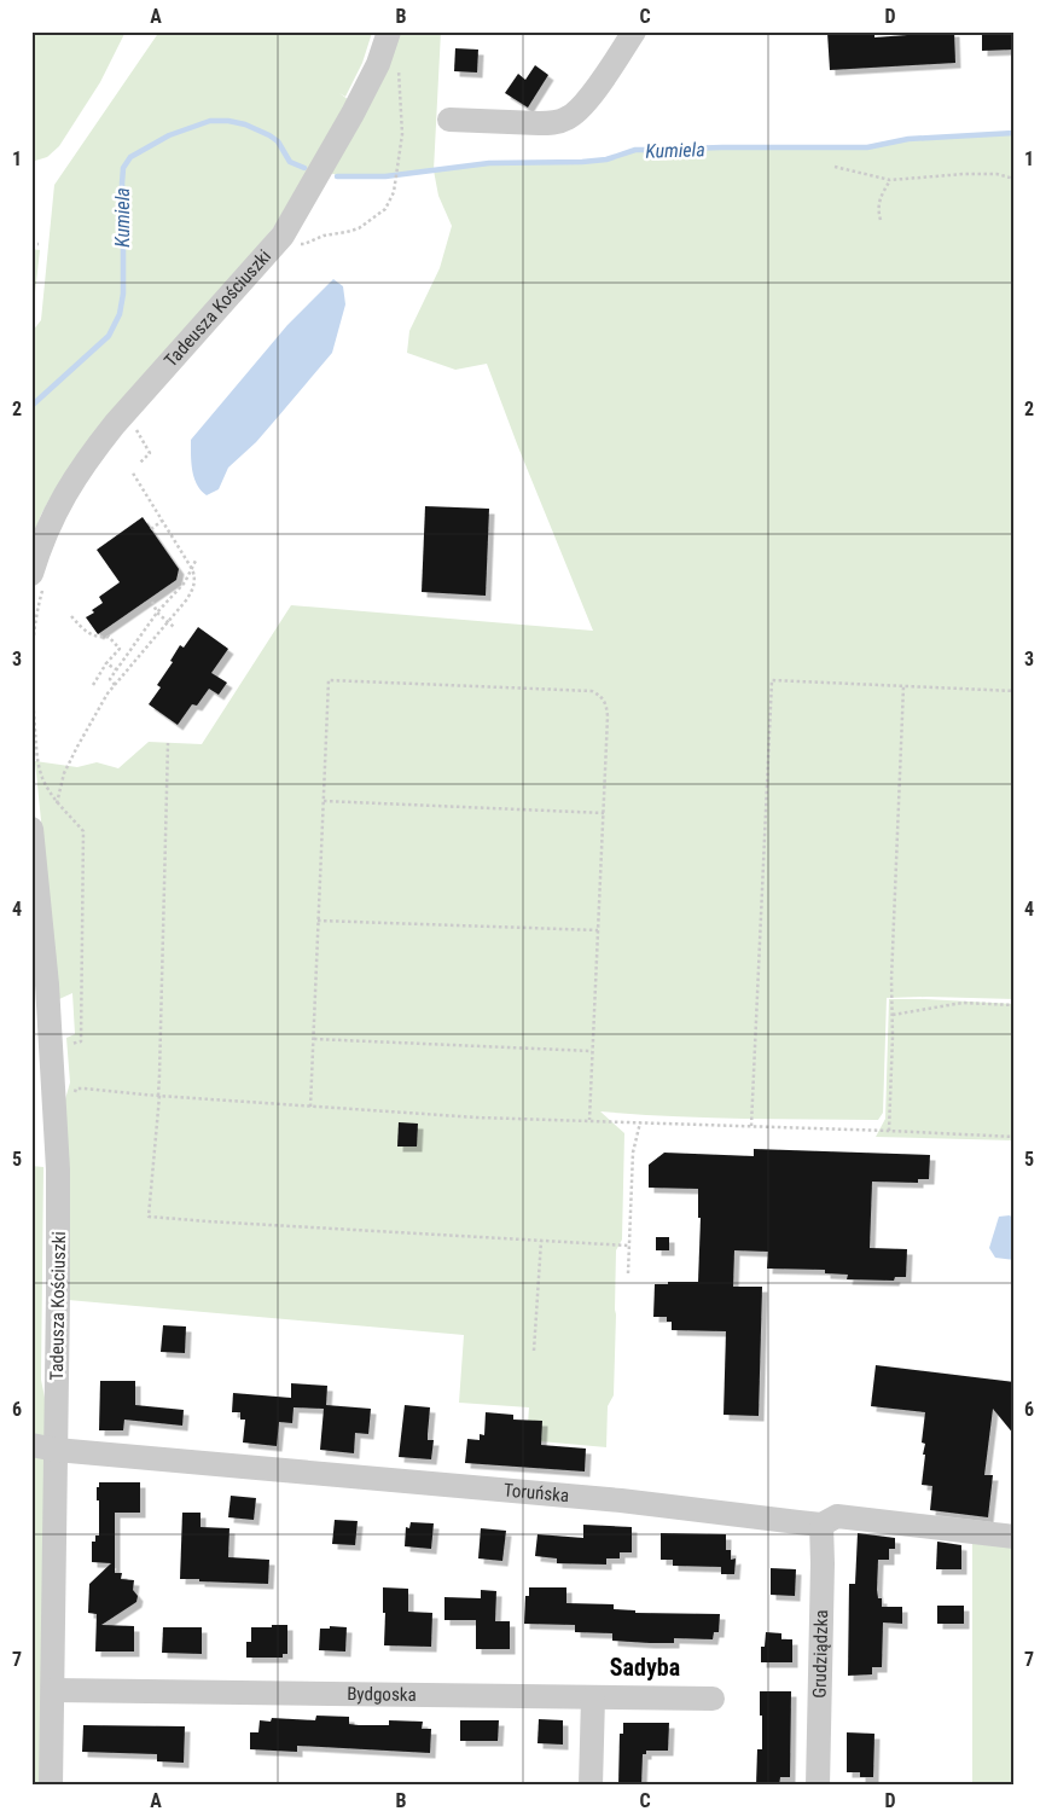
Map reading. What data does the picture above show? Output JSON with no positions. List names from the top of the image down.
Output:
{
  "streets": {
    "street": [
      "Tadeusza Kościuszki",
      "Toruńska",
      "Grudziądzka",
      "Bydgoska"
    ]
  },
  "crossings": [
    ["Tadeusza Kościuszki", "Toruńska"],
    ["Tadeusza Kościuszki", "Bydgoska"],
    ["Toruńska", "Grudziądzka"]
  ],
  "districts": ["Sadyba"],
  "water": ["Kumiela"],
  "grid": {
    "columns": [
      "A",
      "B",
      "C",
      "D"
    ],
    "rows": [
      "1",
      "2",
      "3",
      "4",
      "5",
      "6",
      "7"
    ]
  }
}
